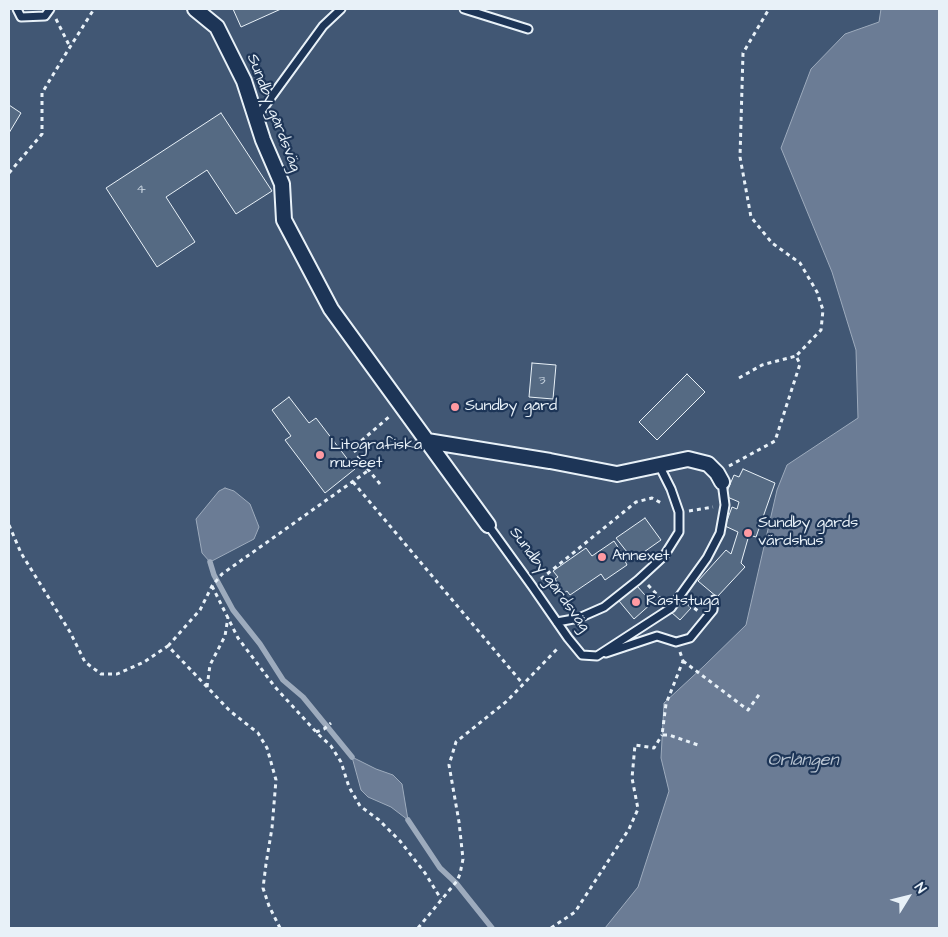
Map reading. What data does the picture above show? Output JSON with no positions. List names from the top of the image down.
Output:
{
  "streets": {
    "street": ["Sundby gårdsväg"]
  },
  "water": ["Orlången"],
  "places": [
    "Sundby gård",
    "Litografiska museet",
    "Sundby gårds värdshus",
    "Annexet",
    "Raststuga"
  ],
  "house_numbers": ["4", "3"],
  "north": "top right"
}
